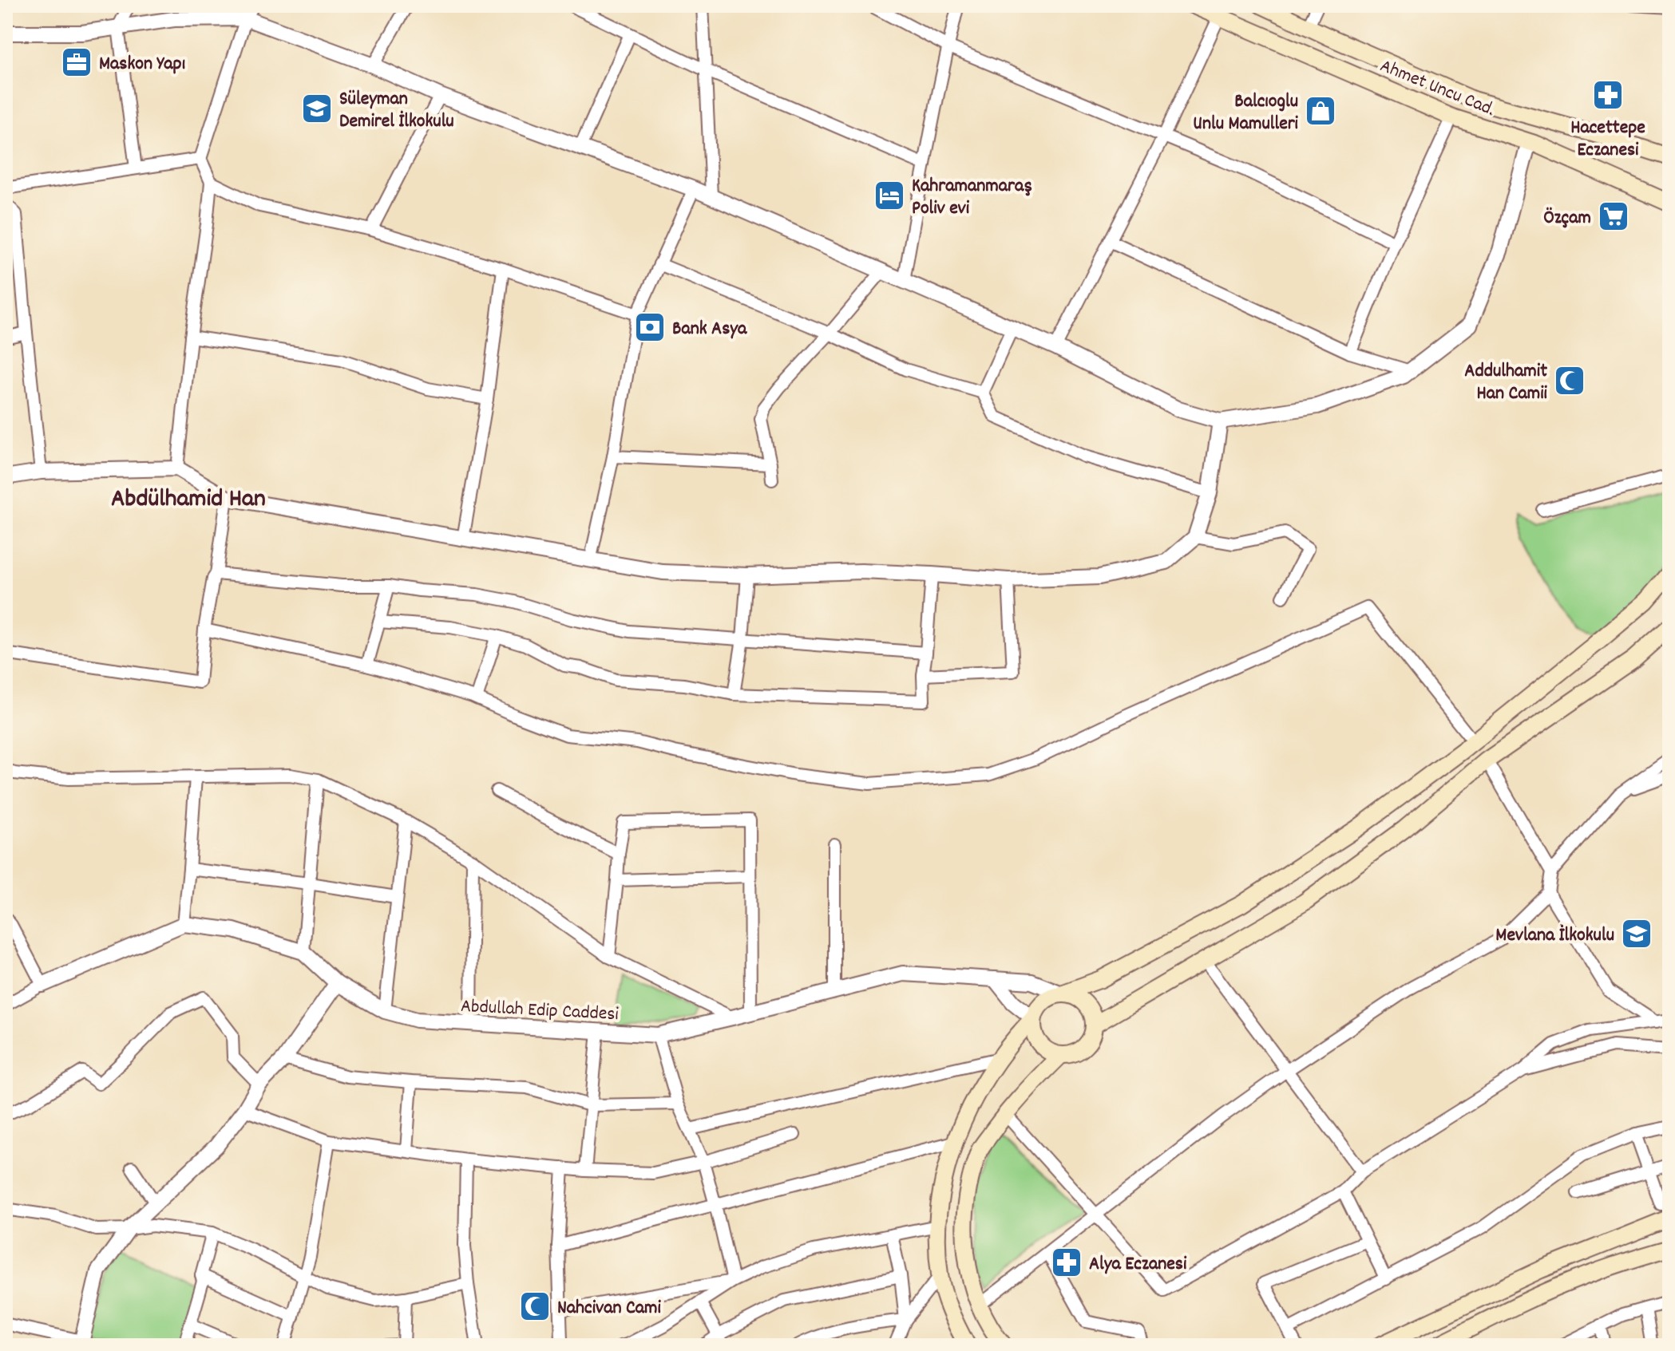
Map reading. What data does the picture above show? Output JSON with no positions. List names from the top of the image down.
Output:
{
  "streets": {
    "main road": ["Ahmet Uncu Cad."],
    "street": ["Abdullah Edip Caddesi"]
  },
  "districts": ["Abdülhamid Han"],
  "places": {
    "office": ["Maskon Yapı"],
    "pharmacy": ["Hacettepe Eczanesi", "Alya Eczanesi"],
    "school or university": ["Süleyman Demirel İlkokulu", "Mevlana İlkokulu"],
    "shop": ["Balcıoglu Unlu Mamulleri"],
    "hotel": ["Kahramanmaraş Poliv evi"],
    "supermarket": ["Özçam"],
    "bank": ["Bank Asya"],
    "mosque": ["Addulhamit Han Camii", "Nahcivan Cami"]
  }
}
